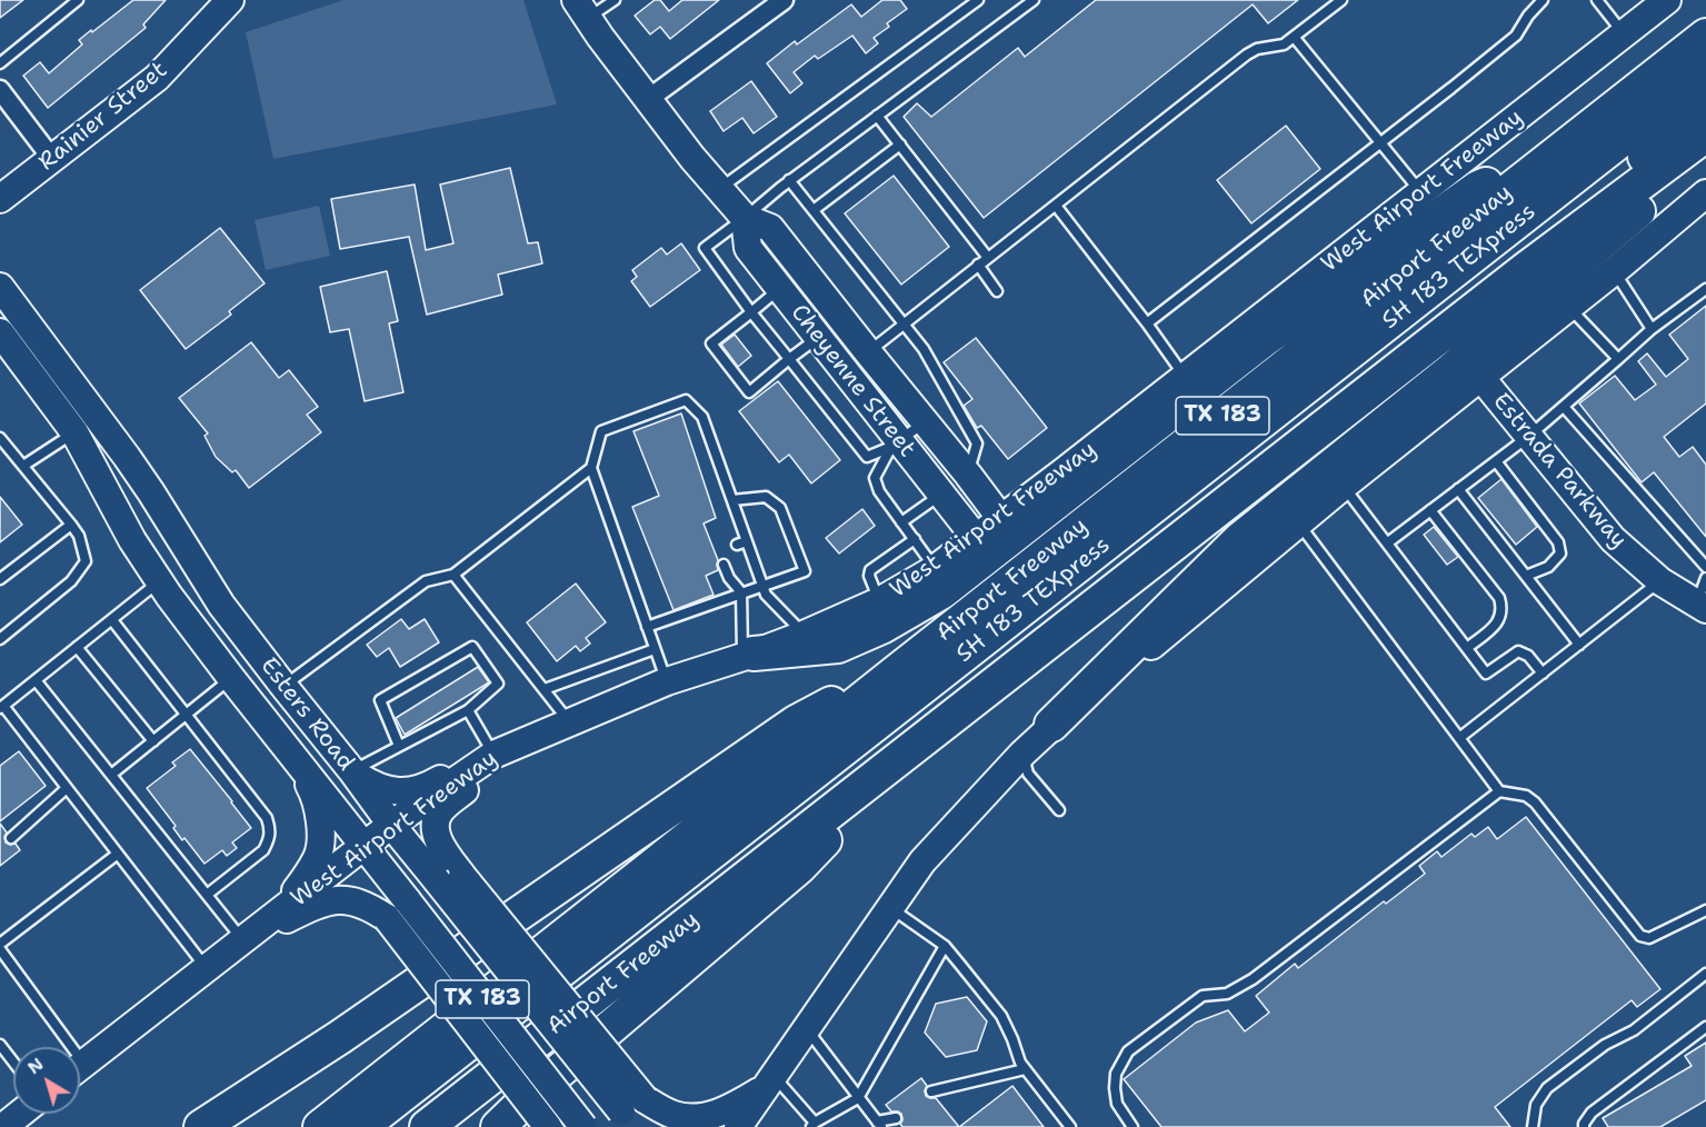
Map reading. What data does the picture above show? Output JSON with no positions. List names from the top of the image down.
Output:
{
  "streets": {
    "highway": ["Airport Freeway", "SH 183 TEXpress", "TX 183"],
    "main road": [
      "Rainier Street",
      "West Airport Freeway",
      "Cheyenne Street",
      "Estrada Parkway",
      "Esters Road"
    ]
  },
  "crossings": [
    ["West Airport Freeway", "Cheyenne Street"],
    ["West Airport Freeway", "Esters Road"]
  ],
  "north": "top left"
}
